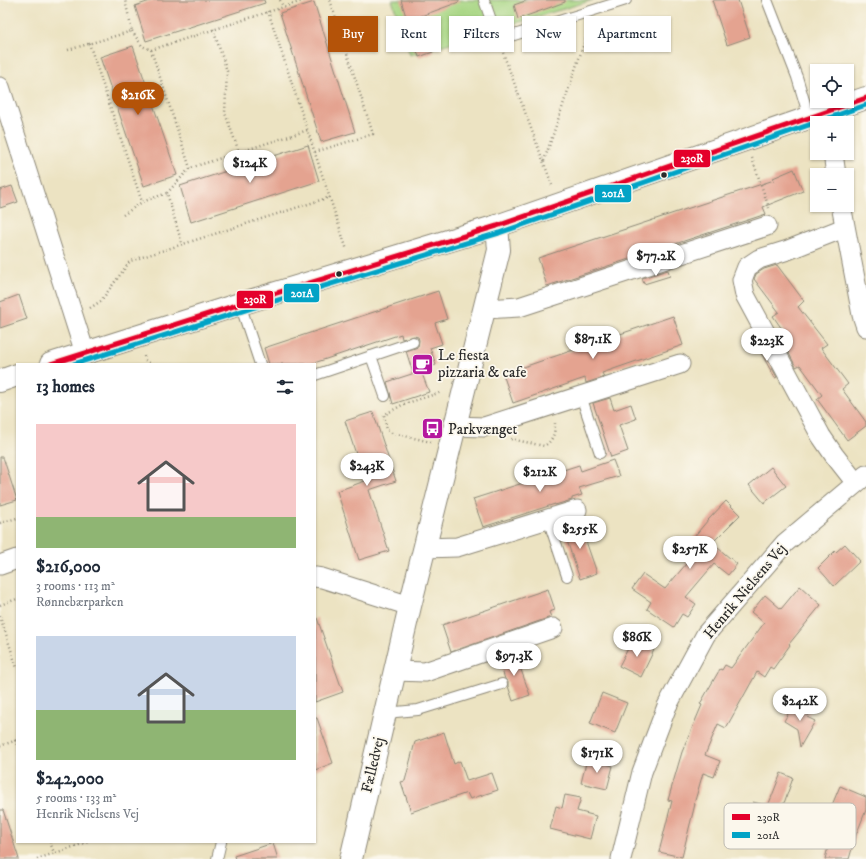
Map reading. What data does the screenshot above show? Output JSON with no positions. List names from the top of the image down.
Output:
{
  "streets": {
    "street": ["Henrik Nielsens Vej", "Fælledvej"]
  },
  "places": {
    "cafe": ["Le fiesta pizzaria & cafe"],
    "bus stop": ["Parkvænget"]
  },
  "lines": ["transit line 230R", "transit line 201A"],
  "legend": ["230R", "201A"],
  "page": {
    "chip": [
      "Buy",
      "Rent",
      "Filters",
      "New",
      "Apartment"
    ],
    "map_buttons": ["+", "−"],
    "price": [
      "$216K",
      "$124K",
      "$77.2K",
      "$87.1K",
      "$223K",
      "$243K",
      "$212K",
      "$255K",
      "$257K",
      "$86K",
      "$97.3K",
      "$242K",
      "$171K"
    ],
    "heading": "13 homes",
    "list": [
      {
        "name": "$216,000",
        "note": "3 rooms · 113 m² · Rønnebærparken"
      },
      {
        "name": "$242,000",
        "note": "5 rooms · 133 m² · Henrik Nielsens Vej"
      }
    ]
  }
}
